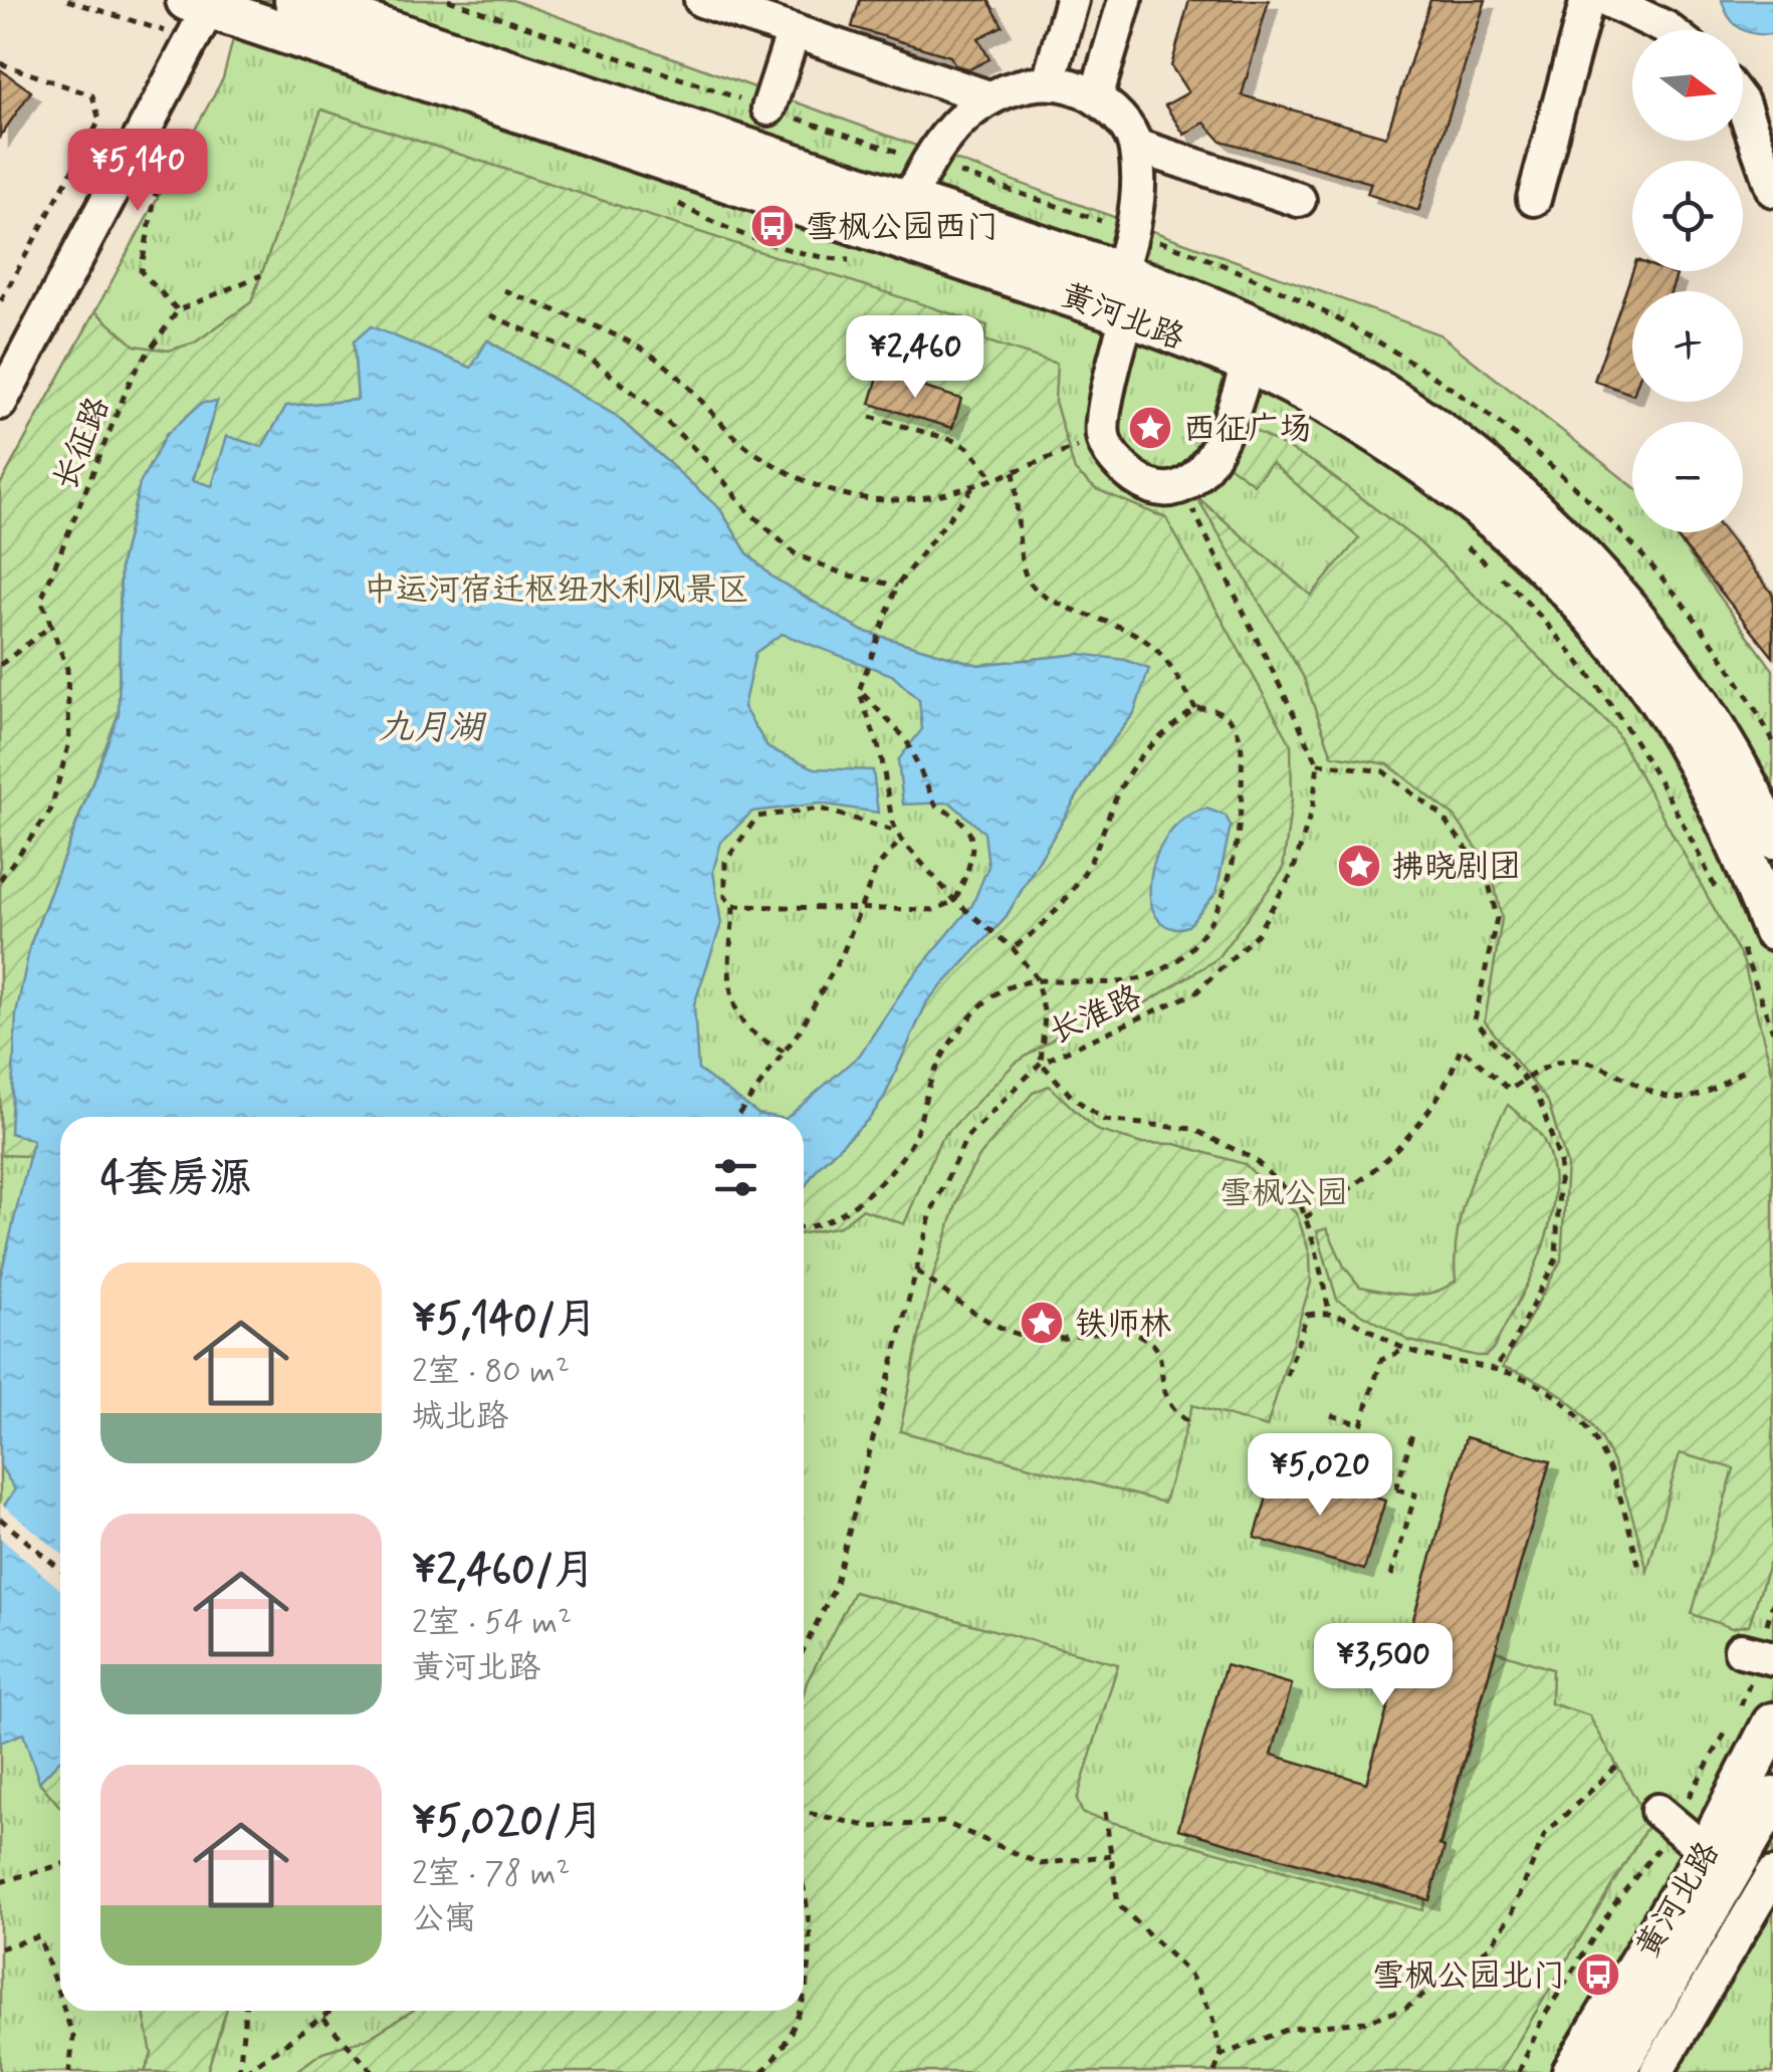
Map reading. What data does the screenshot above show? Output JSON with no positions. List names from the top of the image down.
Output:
{
  "streets": {
    "main road": ["黄河北路"],
    "path": ["长征路", "长淮路"]
  },
  "water": ["九月湖"],
  "parks": ["中运河宿迁枢纽水利风景区", "雪枫公园"],
  "places": {
    "bus stop": ["雪枫公园西门", "雪枫公园北门"],
    "place": ["西征广场", "拂晓剧团", "铁师林"]
  },
  "north": "right",
  "page": {
    "map_buttons": ["+", "−"],
    "price": [
      "¥5,140",
      "¥2,460",
      "¥5,020",
      "¥3,500"
    ],
    "heading": "4套房源",
    "list": [
      {
        "name": "¥5,140/月",
        "note": "2室 · 80 m² · 城北路"
      },
      {
        "name": "¥2,460/月",
        "note": "2室 · 54 m² · 黄河北路"
      },
      {
        "name": "¥5,020/月",
        "note": "2室 · 78 m² · 公寓"
      }
    ]
  }
}
